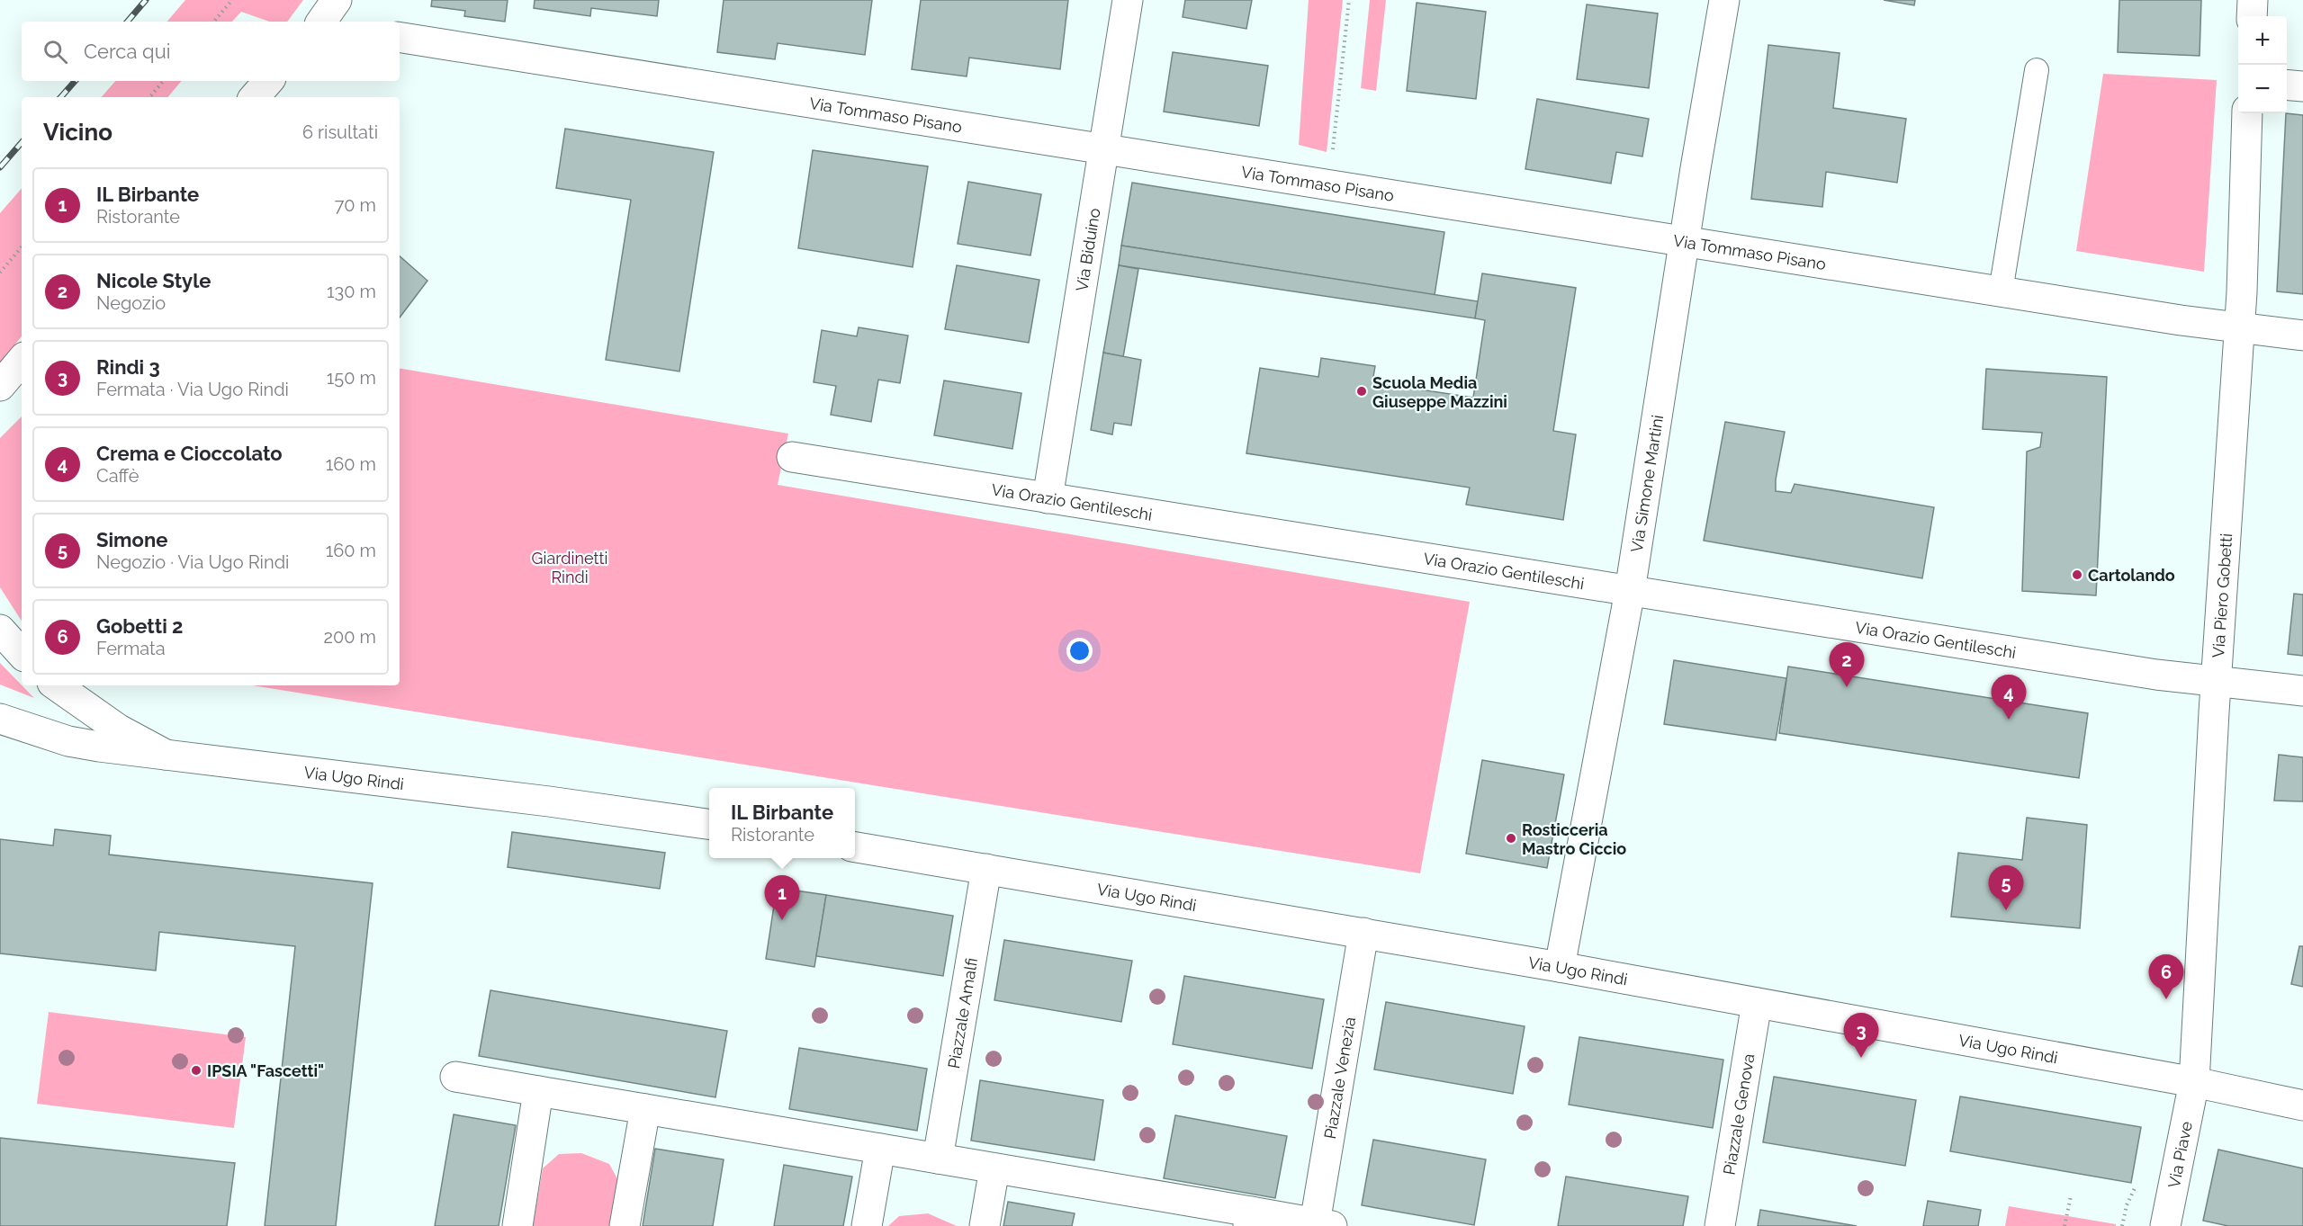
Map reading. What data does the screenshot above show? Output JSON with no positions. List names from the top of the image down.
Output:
{
  "streets": {
    "street": [
      "Via Tommaso Pisano",
      "Via Biduino",
      "Via Simone Martini",
      "Via Orazio Gentileschi",
      "Via Piero Gobetti",
      "Via Ugo Rindi",
      "Piazzale Amalfi",
      "Piazzale Venezia",
      "Piazzale Genova",
      "Via Piave"
    ]
  },
  "crossings": [
    ["Via Tommaso Pisano", "Via Biduino"],
    ["Via Tommaso Pisano", "Via Simone Martini"],
    ["Via Tommaso Pisano", "Via Piero Gobetti"],
    ["Via Biduino", "Via Orazio Gentileschi"],
    ["Via Simone Martini", "Via Orazio Gentileschi"],
    ["Via Simone Martini", "Via Ugo Rindi"],
    ["Via Orazio Gentileschi", "Via Piero Gobetti"],
    ["Via Piero Gobetti", "Via Ugo Rindi"],
    ["Via Piero Gobetti", "Via Piave"],
    ["Via Ugo Rindi", "Piazzale Amalfi"],
    ["Via Ugo Rindi", "Piazzale Venezia"],
    ["Via Ugo Rindi", "Piazzale Genova"],
    ["Via Ugo Rindi", "Via Piave"]
  ],
  "parks": ["Giardinetti Rindi"],
  "places": [
    "Scuola Media Giuseppe Mazzini",
    "Cartolando",
    "Rosticceria Mastro Ciccio",
    "IPSIA \"Fascetti\""
  ],
  "page": {
    "map_buttons": ["+", "−"],
    "search": "Cerca qui",
    "heading": ["Vicino", "6 risultati"],
    "list": [
      {
        "mark": "1",
        "name": "IL Birbante",
        "note": "Ristorante",
        "value": "70 m"
      },
      {
        "mark": "2",
        "name": "Nicole Style",
        "note": "Negozio",
        "value": "130 m"
      },
      {
        "mark": "3",
        "name": "Rindi 3",
        "note": "Fermata · Via Ugo Rindi",
        "value": "150 m"
      },
      {
        "mark": "4",
        "name": "Crema e Cioccolato",
        "note": "Caffè",
        "value": "160 m"
      },
      {
        "mark": "5",
        "name": "Simone",
        "note": "Negozio · Via Ugo Rindi",
        "value": "160 m"
      },
      {
        "mark": "6",
        "name": "Gobetti 2",
        "note": "Fermata",
        "value": "200 m"
      }
    ],
    "pins": [
      "2",
      "4",
      "5",
      "1",
      "6",
      "3"
    ],
    "popup": ["IL Birbante", "Ristorante"]
  }
}
